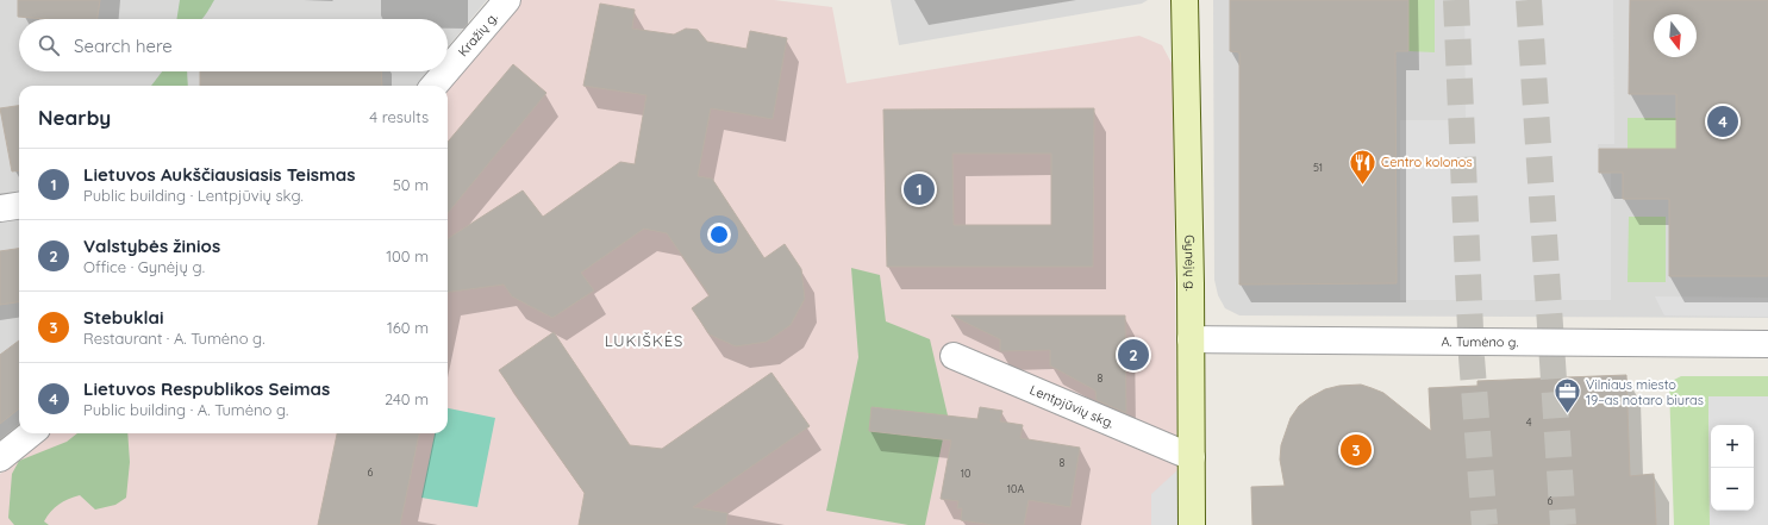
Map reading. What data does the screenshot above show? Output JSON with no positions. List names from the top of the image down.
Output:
{
  "streets": {
    "main road": ["Gynėjų g."],
    "street": ["Kražių g.", "A. Tumėno g.", "Lentpjūvių skg."]
  },
  "crossings": [
    ["Gynėjų g.", "A. Tumėno g."],
    ["Gynėjų g.", "Lentpjūvių skg."]
  ],
  "districts": ["LUKIŠKĖS"],
  "places": {
    "restaurant": ["Centro kolonos"],
    "office": ["Vilniaus miesto 19–as notaro biuras"]
  },
  "house_numbers": [
    "51",
    "8",
    "4",
    "8",
    "6",
    "10",
    "10A",
    "6"
  ],
  "north": "bottom",
  "page": {
    "search": "Search here",
    "heading": ["Nearby", "4 results"],
    "pins": [
      "4",
      "1",
      "2",
      "3"
    ],
    "list": [
      {
        "mark": "1",
        "name": "Lietuvos Aukščiausiasis Teismas",
        "note": "Public building · Lentpjūvių skg.",
        "value": "50 m"
      },
      {
        "mark": "2",
        "name": "Valstybės žinios",
        "note": "Office · Gynėjų g.",
        "value": "100 m"
      },
      {
        "mark": "3",
        "name": "Stebuklai",
        "note": "Restaurant · A. Tumėno g.",
        "value": "160 m"
      },
      {
        "mark": "4",
        "name": "Lietuvos Respublikos Seimas",
        "note": "Public building · A. Tumėno g.",
        "value": "240 m"
      }
    ],
    "map_buttons": ["+", "−"]
  }
}
